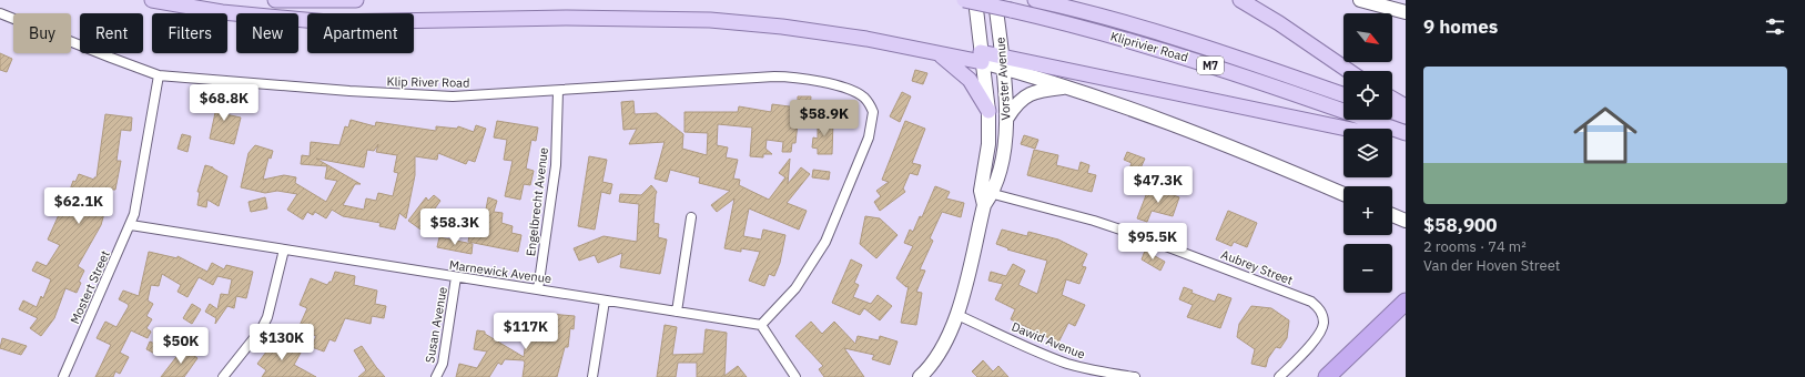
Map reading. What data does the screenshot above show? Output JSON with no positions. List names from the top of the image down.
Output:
{
  "streets": {
    "main road": ["Kliprivier Road", "M7", "Vorster Avenue"],
    "street": [
      "Klip River Road",
      "Engelbrecht Avenue",
      "Aubrey Street",
      "Marnewick Avenue",
      "Mostert Street",
      "Susan Avenue",
      "Dawid Avenue"
    ]
  },
  "crossings": [
    ["Vorster Avenue", "Aubrey Street"],
    ["Vorster Avenue", "Dawid Avenue"],
    ["Klip River Road", "Engelbrecht Avenue"],
    ["Klip River Road", "Marnewick Avenue"],
    ["Klip River Road", "Mostert Street"],
    ["Engelbrecht Avenue", "Marnewick Avenue"],
    ["Marnewick Avenue", "Mostert Street"],
    ["Marnewick Avenue", "Susan Avenue"]
  ],
  "north": "bottom right",
  "page": {
    "heading": "9 homes",
    "map_buttons": ["+", "−"],
    "chip": [
      "Buy",
      "Rent",
      "Filters",
      "New",
      "Apartment"
    ],
    "list": [
      {
        "name": "$58,900",
        "note": "2 rooms · 74 m² · Van der Hoven Street"
      }
    ],
    "price": [
      "$68.8K",
      "$58.9K",
      "$47.3K",
      "$62.1K",
      "$58.3K",
      "$95.5K",
      "$117K",
      "$130K",
      "$50K"
    ]
  }
}
